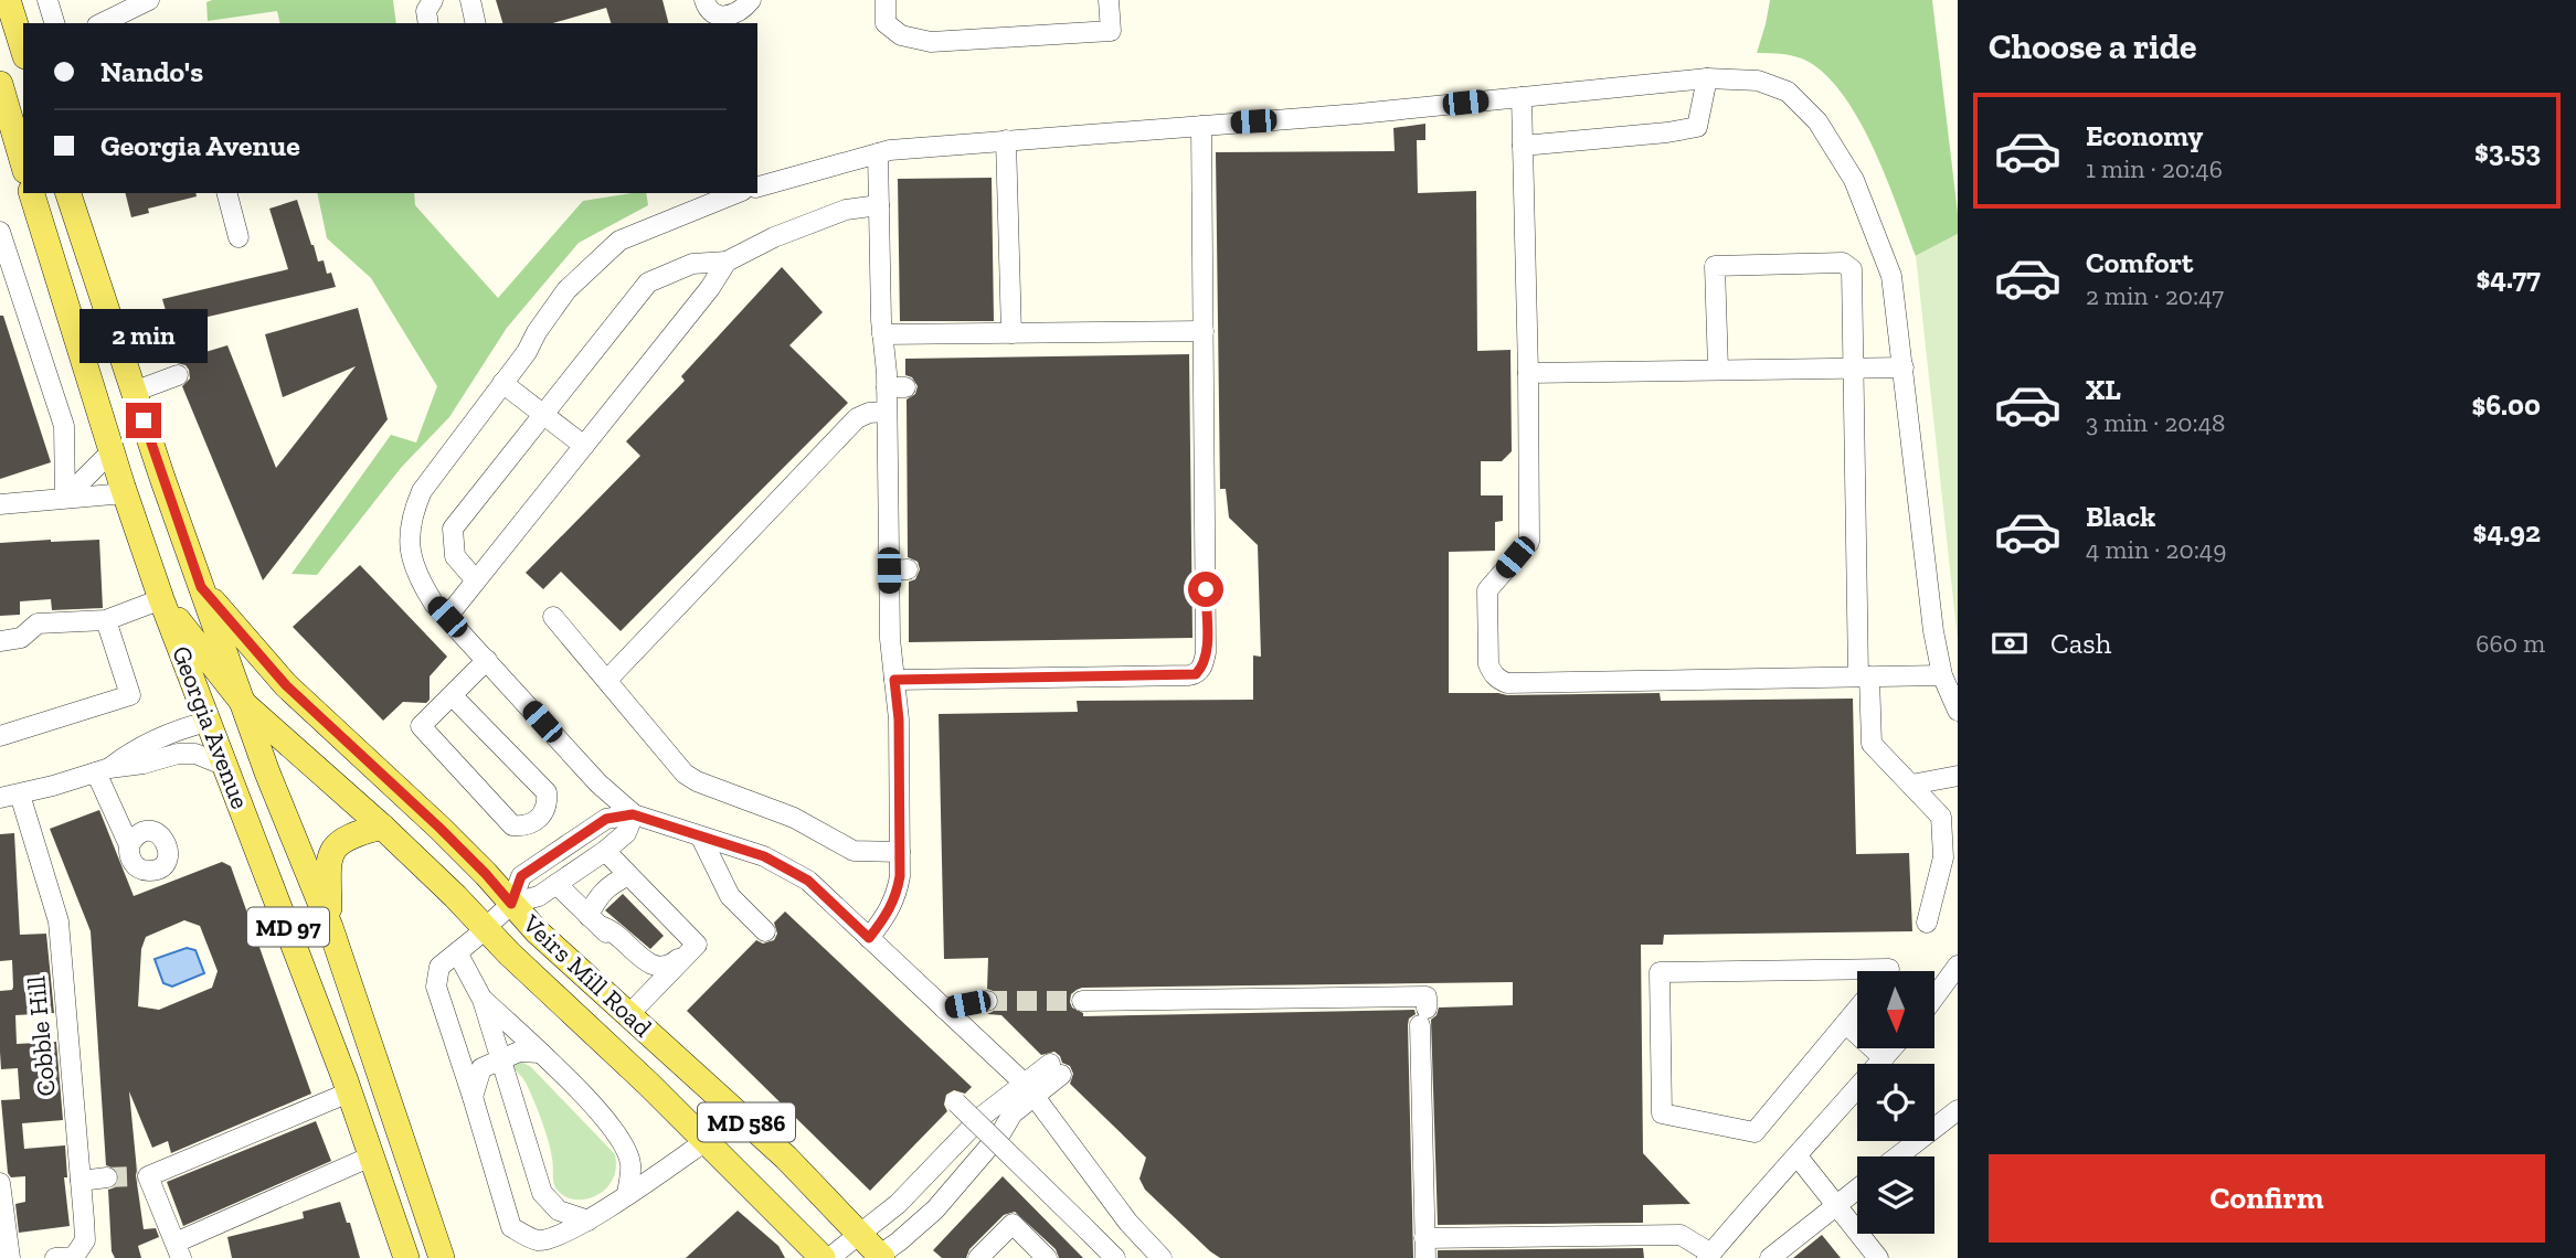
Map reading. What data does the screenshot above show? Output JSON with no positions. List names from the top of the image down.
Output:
{
  "streets": {
    "main road": [
      "Georgia Avenue",
      "MD 97",
      "Veirs Mill Road",
      "MD 586"
    ],
    "street": ["Cobble Hill"]
  },
  "crossings": [
    ["Georgia Avenue", "Veirs Mill Road"]
  ],
  "north": "bottom",
  "page": {
    "heading": "Choose a ride",
    "banner": ["Nando's", "Georgia Avenue"],
    "list": [
      {
        "name": "Economy",
        "note": "1 min · 20:46",
        "value": "$3.53"
      },
      {
        "name": "Comfort",
        "note": "2 min · 20:47",
        "value": "$4.77"
      },
      {
        "name": "XL",
        "note": "3 min · 20:48",
        "value": "$6.00"
      },
      {
        "name": "Black",
        "note": "4 min · 20:49",
        "value": "$4.92"
      }
    ],
    "bubble": "2 min",
    "pay": ["Cash", "660 m"],
    "buttons": "Confirm"
  }
}
